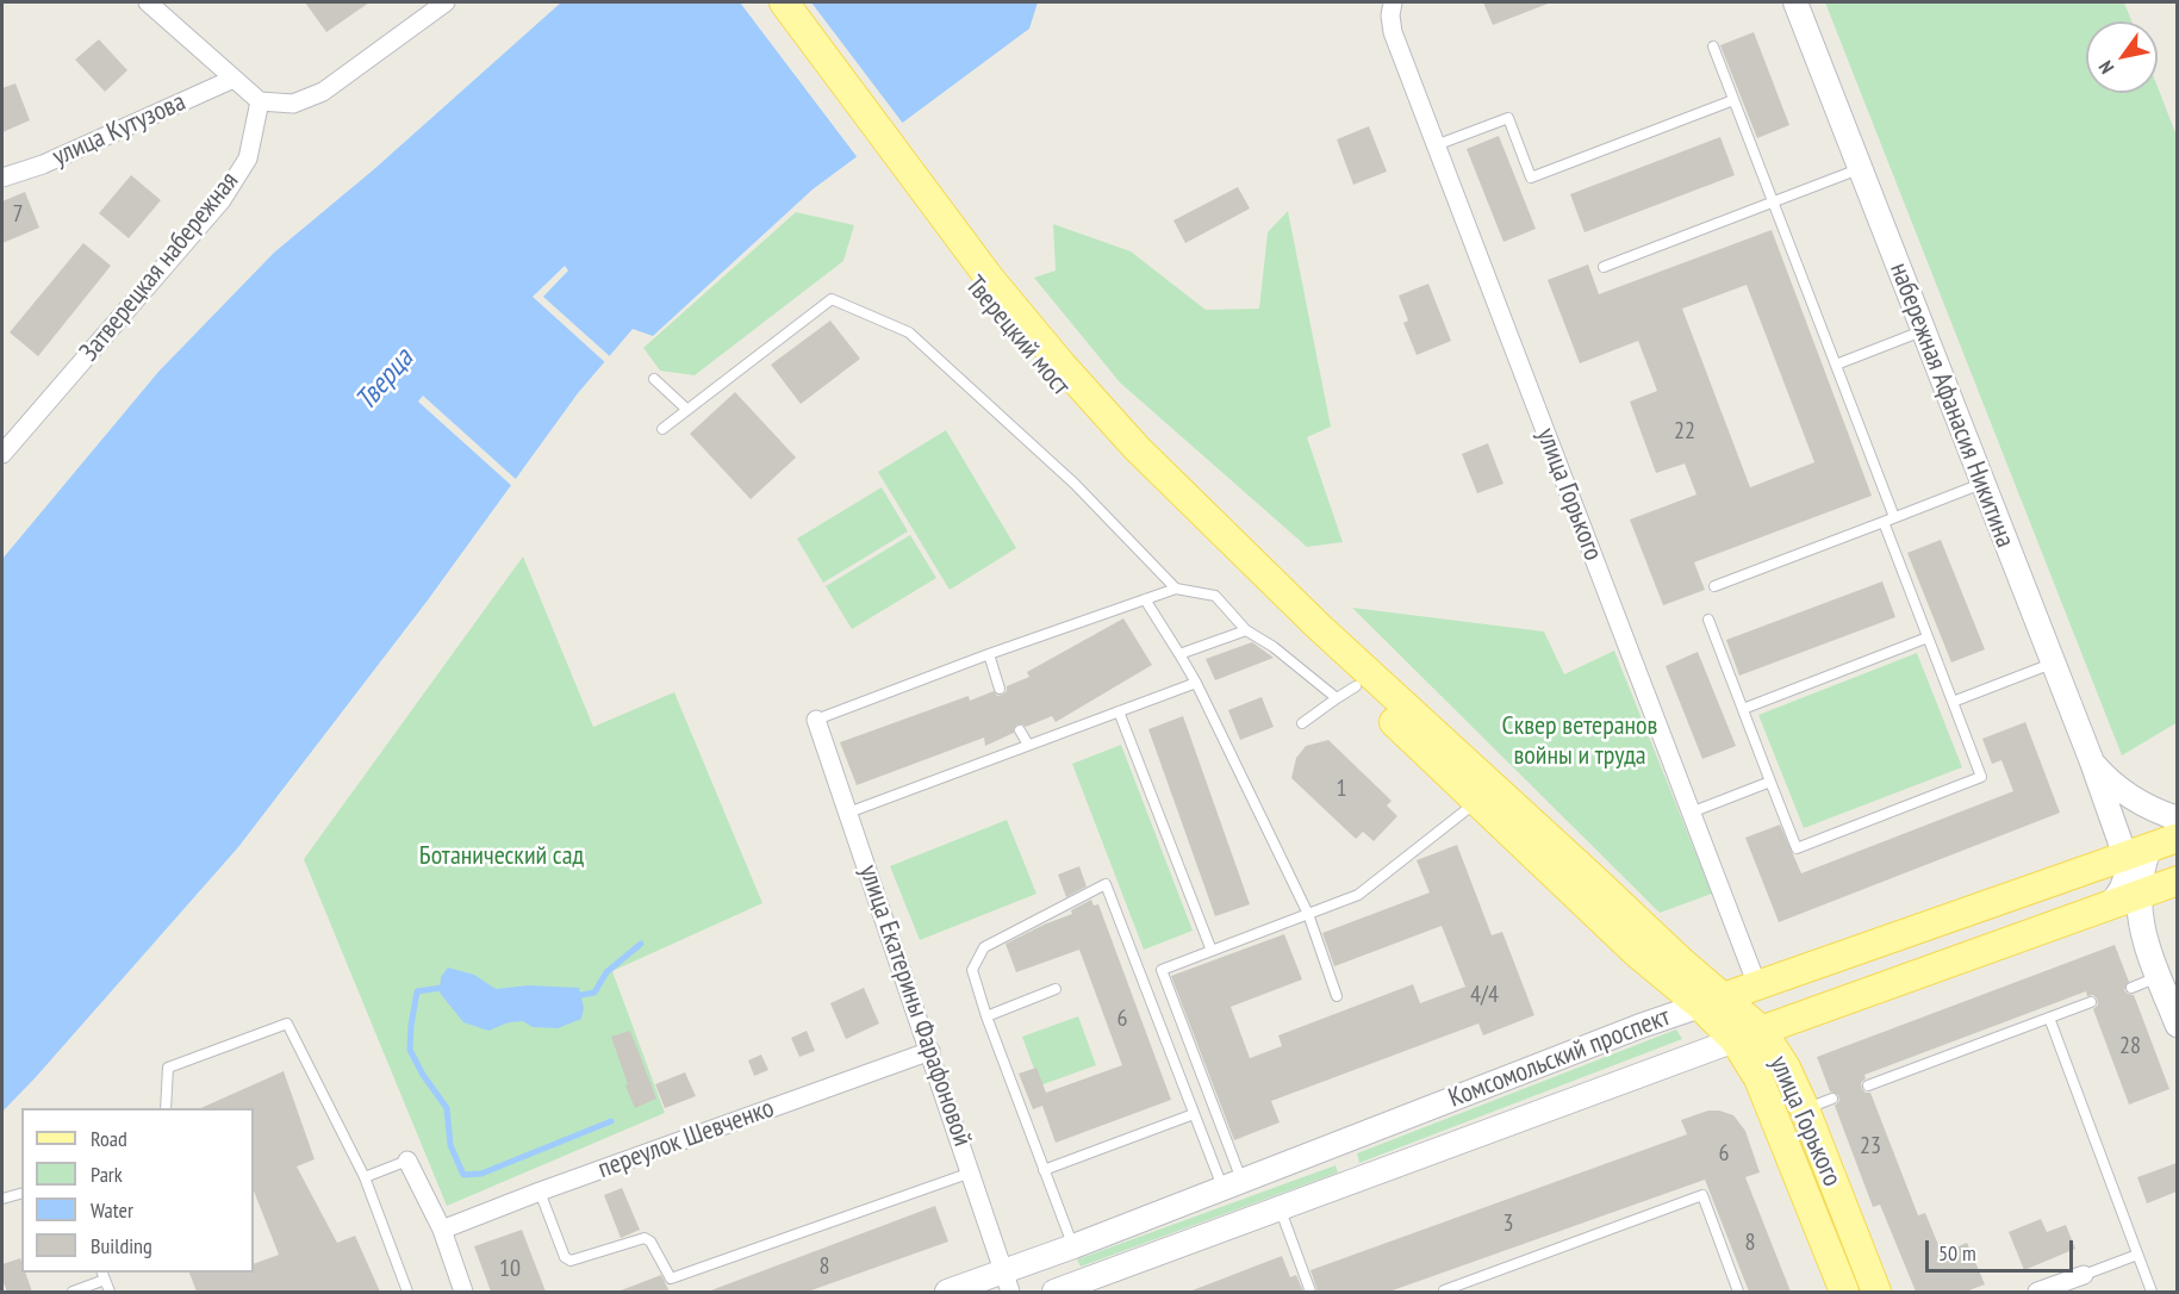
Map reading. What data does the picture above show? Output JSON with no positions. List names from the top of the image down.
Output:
{
  "streets": {
    "main road": ["Тверецкий мост", "улица Горького", "Комсомольский проспект"],
    "street": [
      "улица Кутузова",
      "Затверецкая набережная",
      "набережная Афанасия Никитина",
      "улица Екатерины Фарафоновой",
      "переулок Шевченко"
    ]
  },
  "crossings": [
    ["Тверецкий мост", "улица Горького"],
    ["набережная Афанасия Никитина", "Комсомольский проспект"],
    ["улица Горького", "Комсомольский проспект"],
    ["улица Екатерины Фарафоновой", "Комсомольский проспект"],
    ["улица Екатерины Фарафоновой", "переулок Шевченко"]
  ],
  "water": ["Тверца"],
  "parks": ["Сквер ветеранов войны и труда", "Ботанический сад"],
  "house_numbers": [
    "7",
    "22",
    "1",
    "4/4",
    "6",
    "28",
    "23",
    "6",
    "3",
    "8",
    "8",
    "10"
  ],
  "legend": [
    "Road",
    "Park",
    "Water",
    "Building"
  ],
  "scale_bar": "50 m",
  "north": "bottom left"
}
